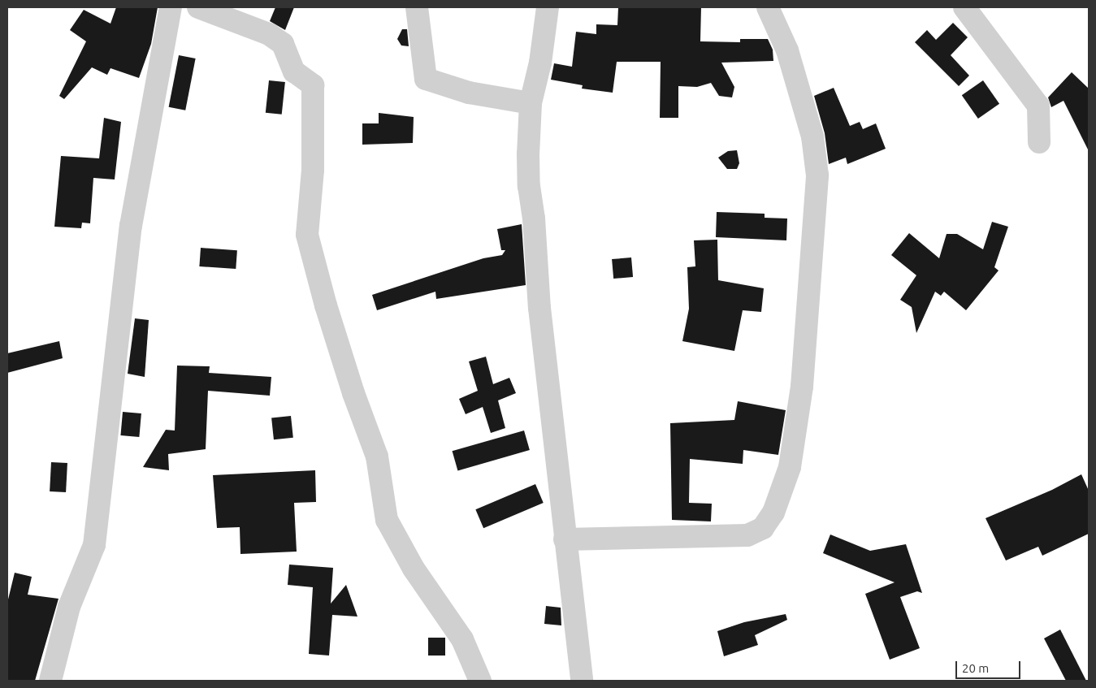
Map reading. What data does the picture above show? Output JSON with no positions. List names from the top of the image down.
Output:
{
  "scale_bar": "20 m"
}
